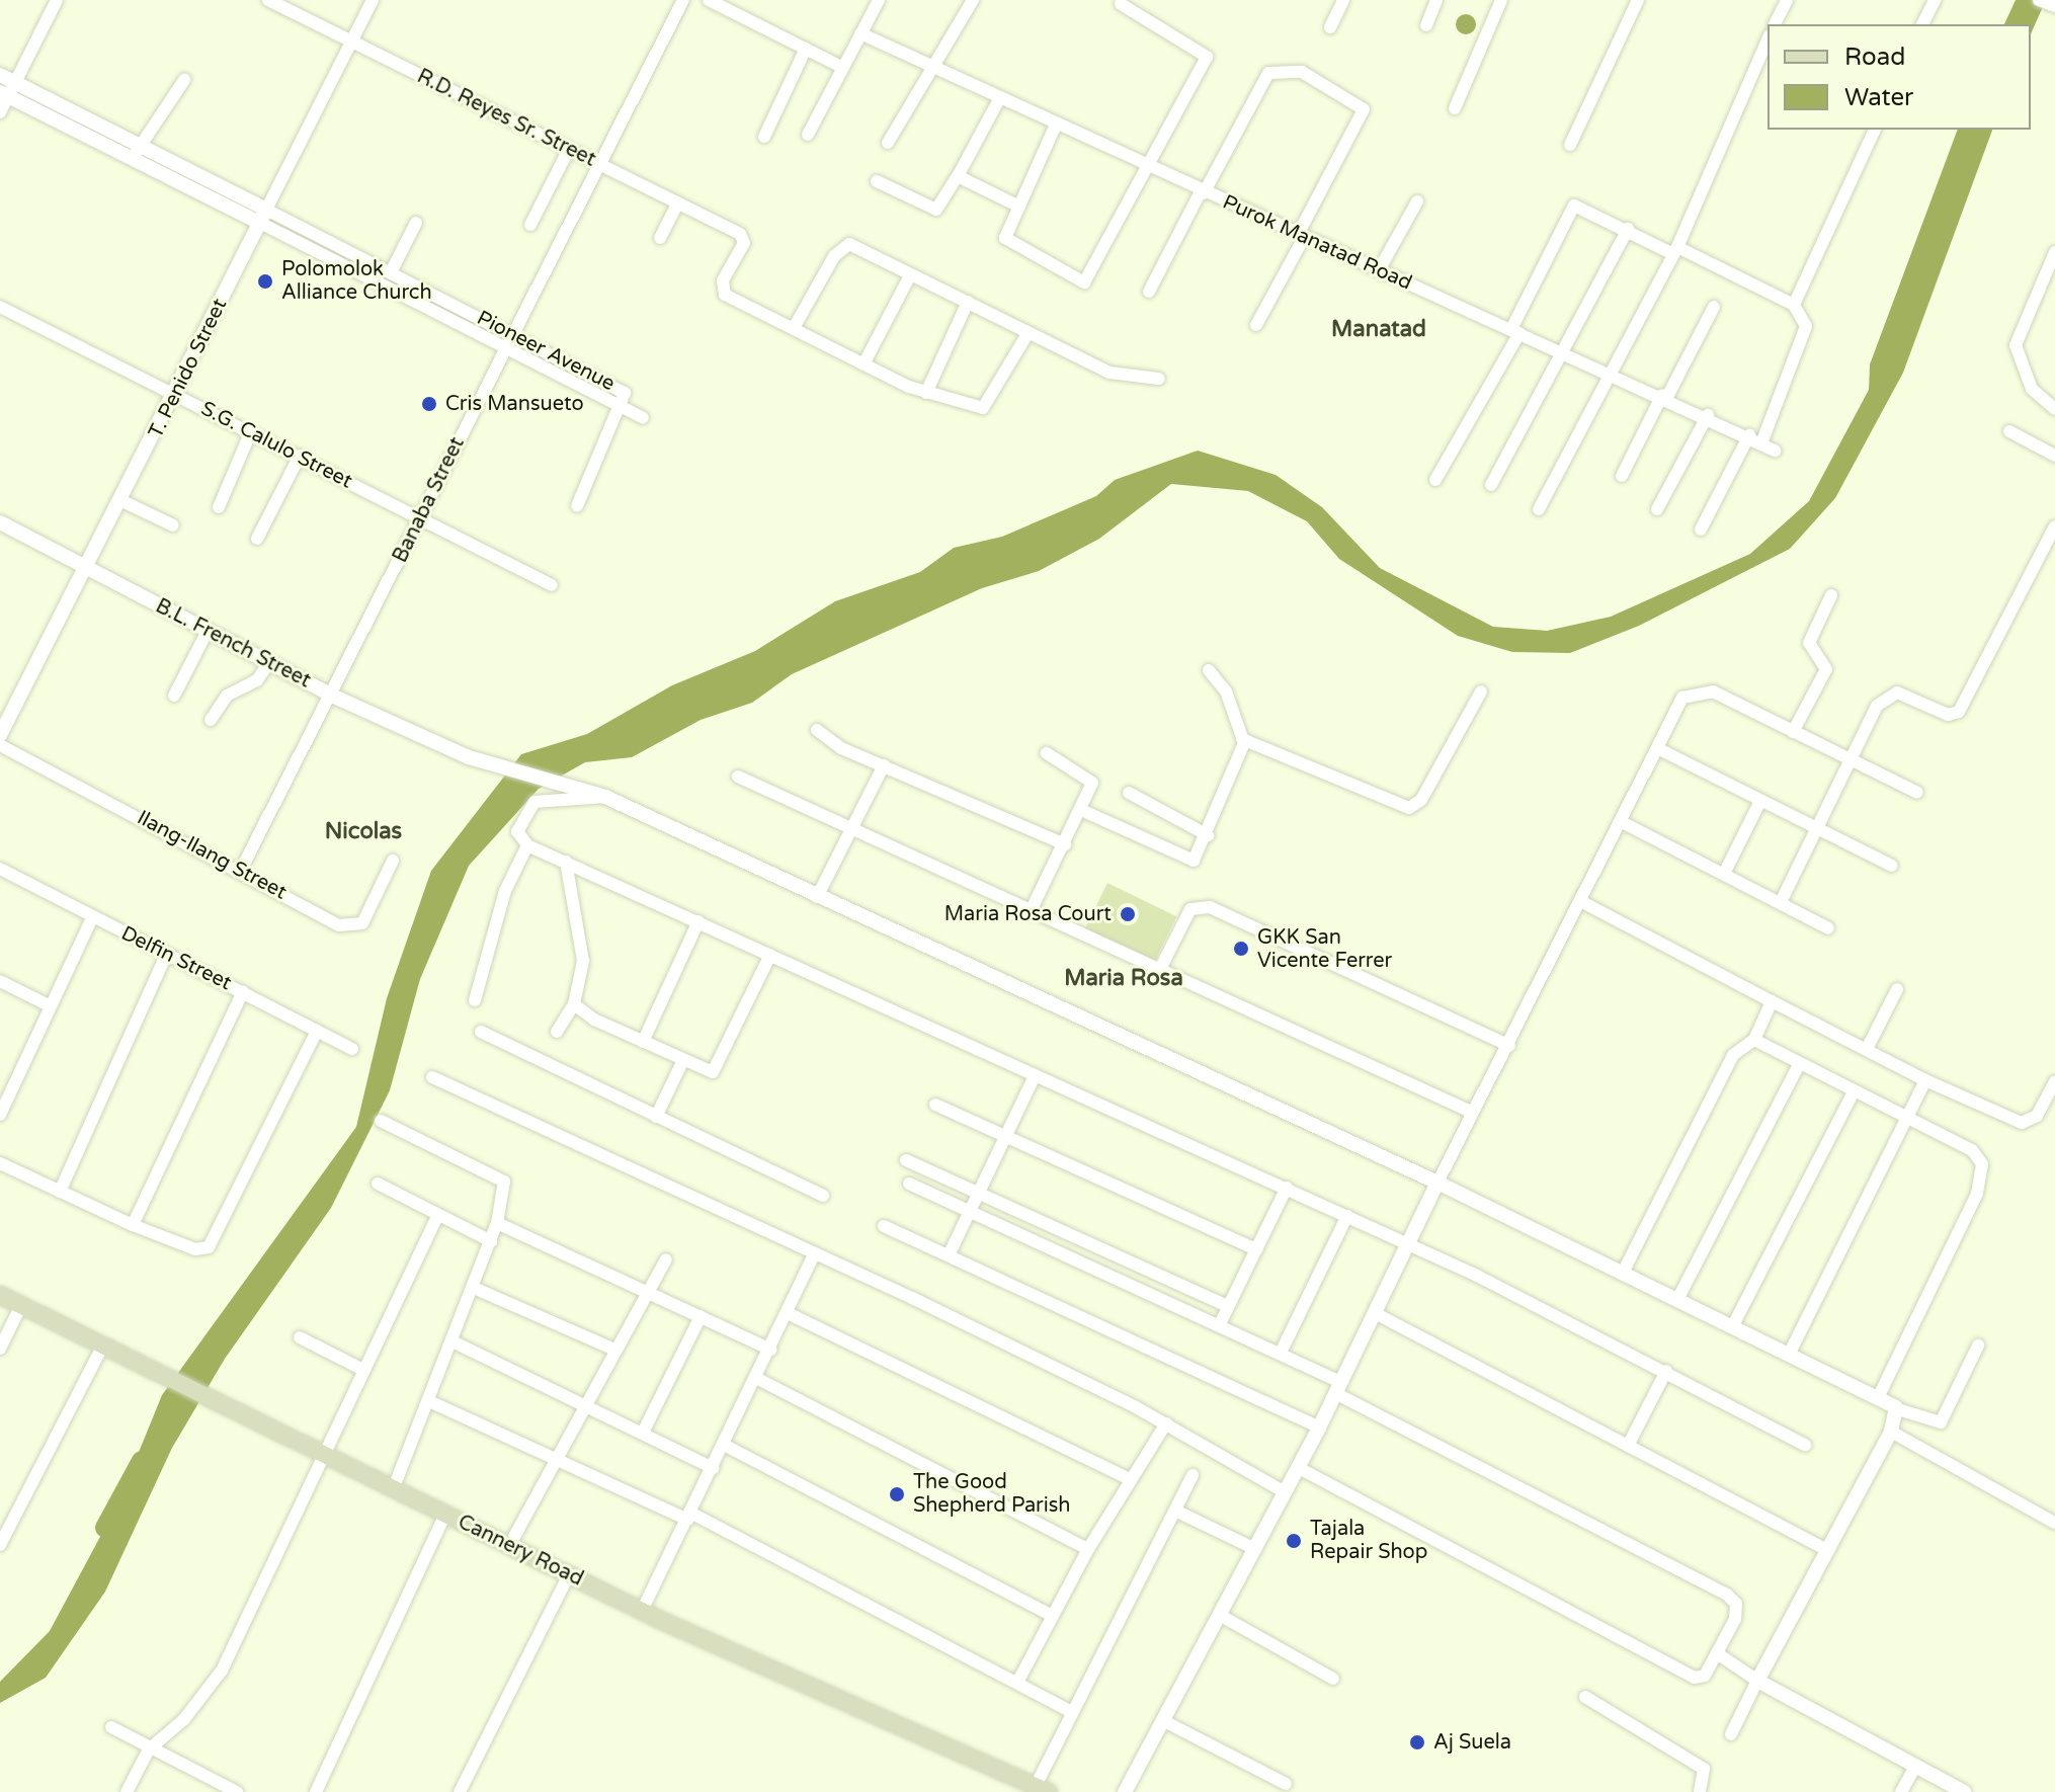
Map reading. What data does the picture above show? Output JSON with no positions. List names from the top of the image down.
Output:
{
  "streets": {
    "main road": ["Cannery Road"],
    "street": [
      "R.D. Reyes Sr. Street",
      "Purok Manatad Road",
      "Pioneer Avenue",
      "T. Penido Street",
      "S.G. Calulo Street",
      "Banaba Street",
      "B.L. French Street",
      "Ilang-Ilang Street",
      "Delfin Street"
    ]
  },
  "crossings": [
    ["R.D. Reyes Sr. Street", "T. Penido Street"],
    ["R.D. Reyes Sr. Street", "Banaba Street"],
    ["Pioneer Avenue", "T. Penido Street"],
    ["Pioneer Avenue", "Banaba Street"],
    ["T. Penido Street", "S.G. Calulo Street"],
    ["T. Penido Street", "B.L. French Street"],
    ["S.G. Calulo Street", "Banaba Street"],
    ["Banaba Street", "B.L. French Street"],
    ["Banaba Street", "Ilang-Ilang Street"]
  ],
  "districts": ["Manatad", "Nicolas", "Maria Rosa"],
  "places": [
    "Polomolok Alliance Church",
    "Cris Mansueto",
    "Maria Rosa Court",
    "GKK San Vicente Ferrer",
    "The Good Shepherd Parish",
    "Tajala Repair Shop",
    "Aj Suela"
  ],
  "legend": ["Road", "Water"]
}
